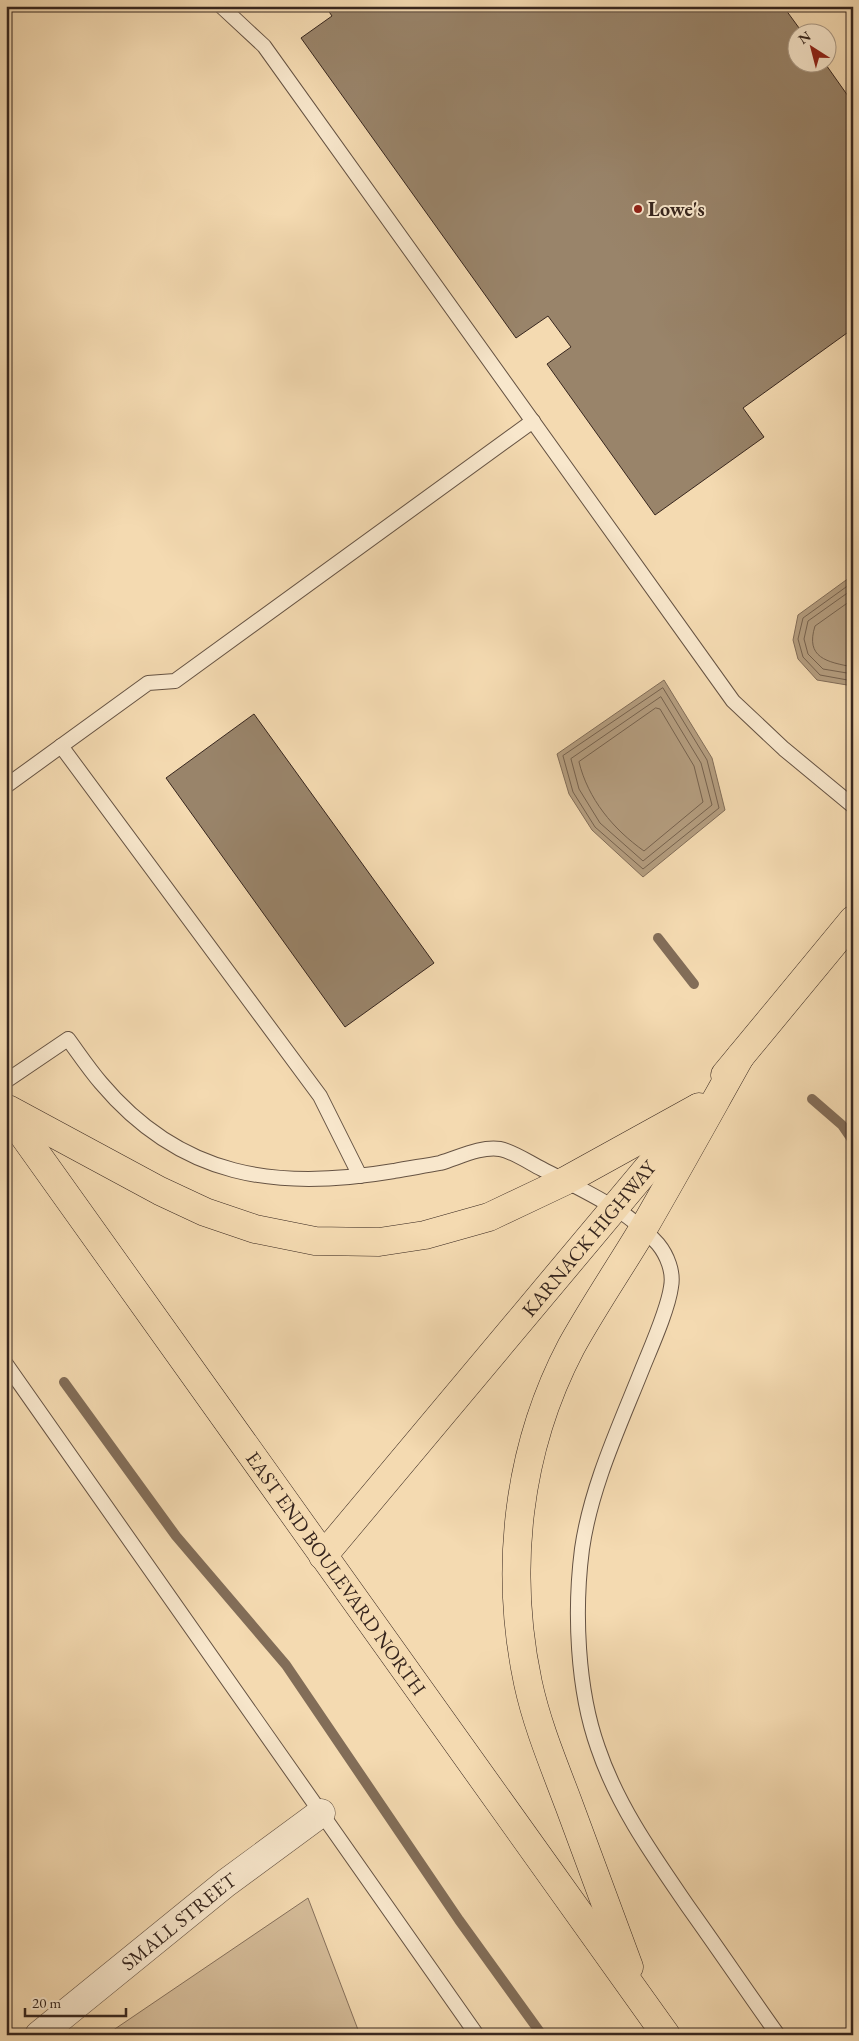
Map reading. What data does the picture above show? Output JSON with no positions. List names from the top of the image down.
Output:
{
  "streets": {
    "main road": ["KARNACK HIGHWAY", "EAST END BOULEVARD NORTH"],
    "street": ["SMALL STREET"]
  },
  "crossings": [
    ["KARNACK HIGHWAY", "EAST END BOULEVARD NORTH"]
  ],
  "places": ["Lowe's"],
  "scale_bar": "20 m",
  "north": "top left"
}
